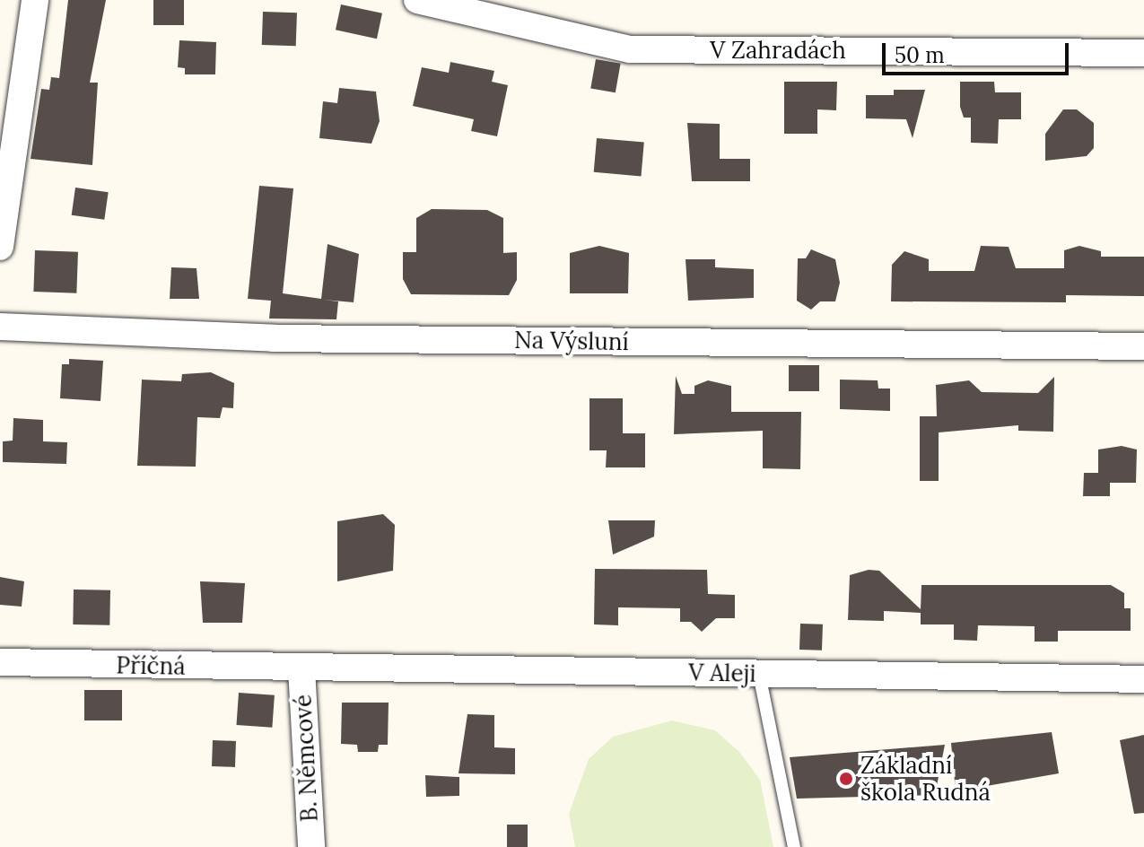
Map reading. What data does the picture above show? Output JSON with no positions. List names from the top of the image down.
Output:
{
  "streets": {
    "street": [
      "V Zahradách",
      "Na Výsluní",
      "Příčná",
      "V Aleji",
      "B. Němcové"
    ]
  },
  "crossings": [
    ["Příčná", "V Aleji"],
    ["Příčná", "B. Němcové"],
    ["V Aleji", "B. Němcové"]
  ],
  "places": ["Základní škola Rudná"],
  "scale_bar": "50 m"
}
